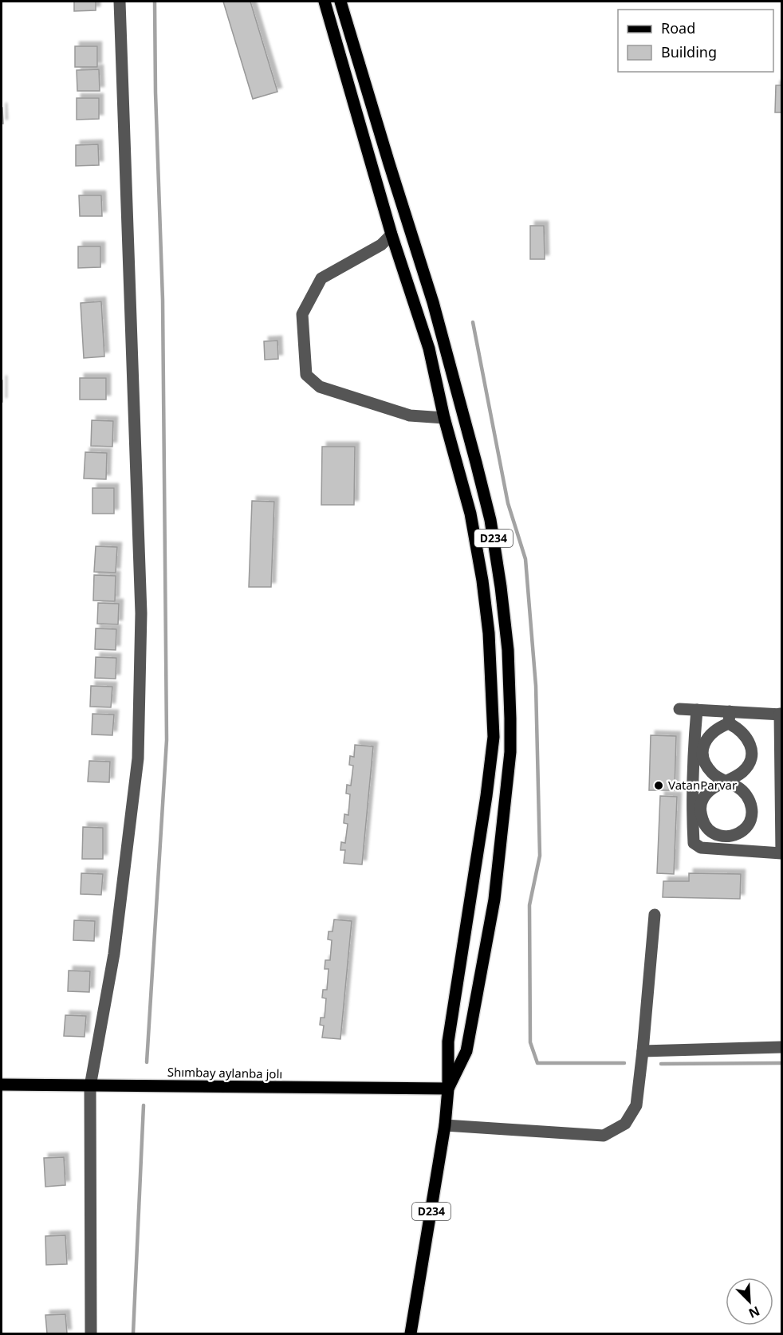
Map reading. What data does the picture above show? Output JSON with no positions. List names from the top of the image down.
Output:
{
  "streets": {
    "main road": ["D234", "Shımbay aylanba jolı"]
  },
  "crossings": [
    ["D234", "Shımbay aylanba jolı"]
  ],
  "places": ["VatanParvar"],
  "legend": ["Road", "Building"],
  "north": "bottom right"
}
